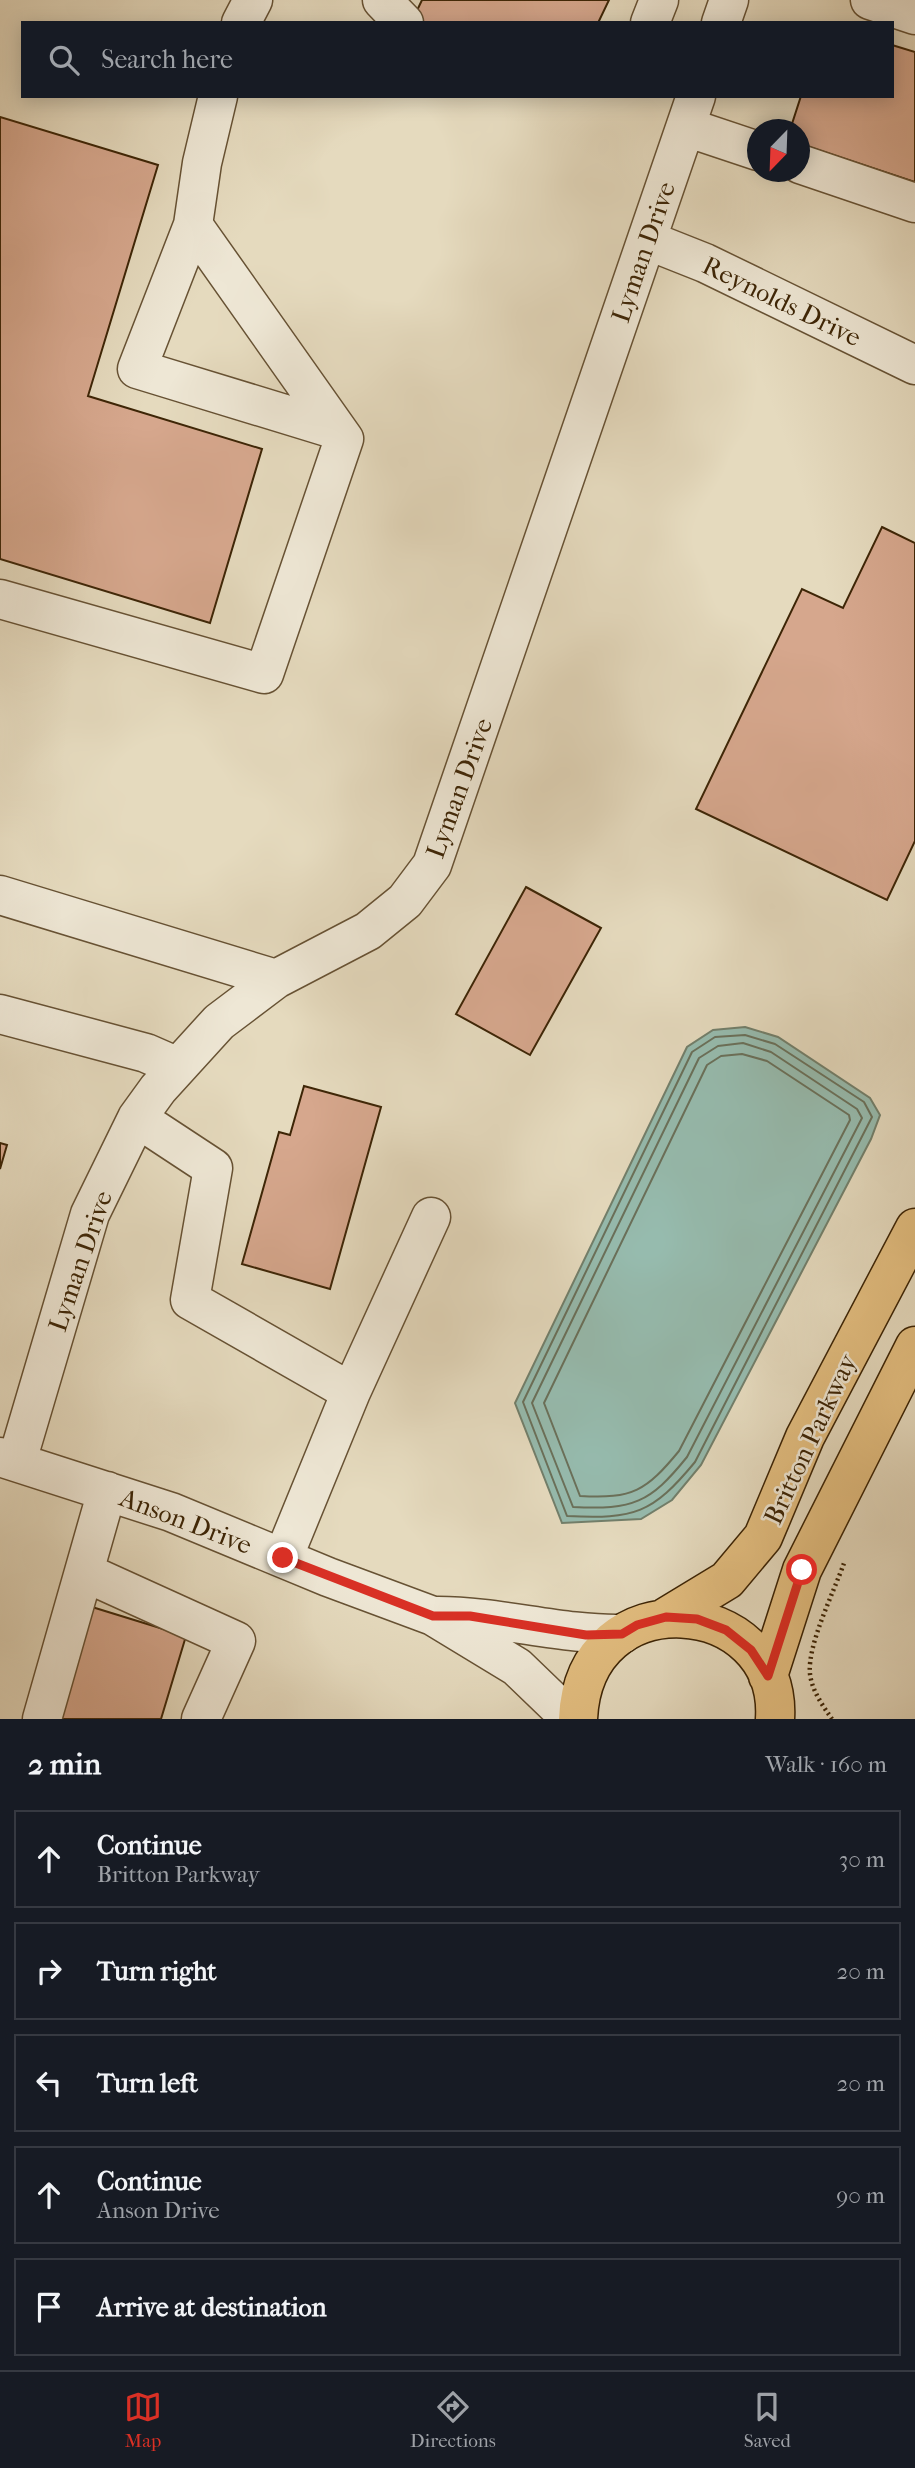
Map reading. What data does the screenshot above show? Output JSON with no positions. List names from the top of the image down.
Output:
{
  "streets": {
    "main road": ["Britton Parkway"],
    "street": ["Lyman Drive", "Reynolds Drive", "Anson Drive"]
  },
  "crossings": [
    ["Lyman Drive", "Reynolds Drive"],
    ["Lyman Drive", "Anson Drive"]
  ],
  "north": "bottom left",
  "page": {
    "search": "Search here",
    "heading": ["2 min", "Walk · 160 m"],
    "list": [
      ["Continue", "Britton Parkway", "30 m"],
      ["Turn right", "20 m"],
      ["Turn left", "20 m"],
      ["Continue", "Anson Drive", "90 m"],
      "Arrive at destination"
    ],
    "nav": ["Map", "Directions", "Saved"]
  }
}
